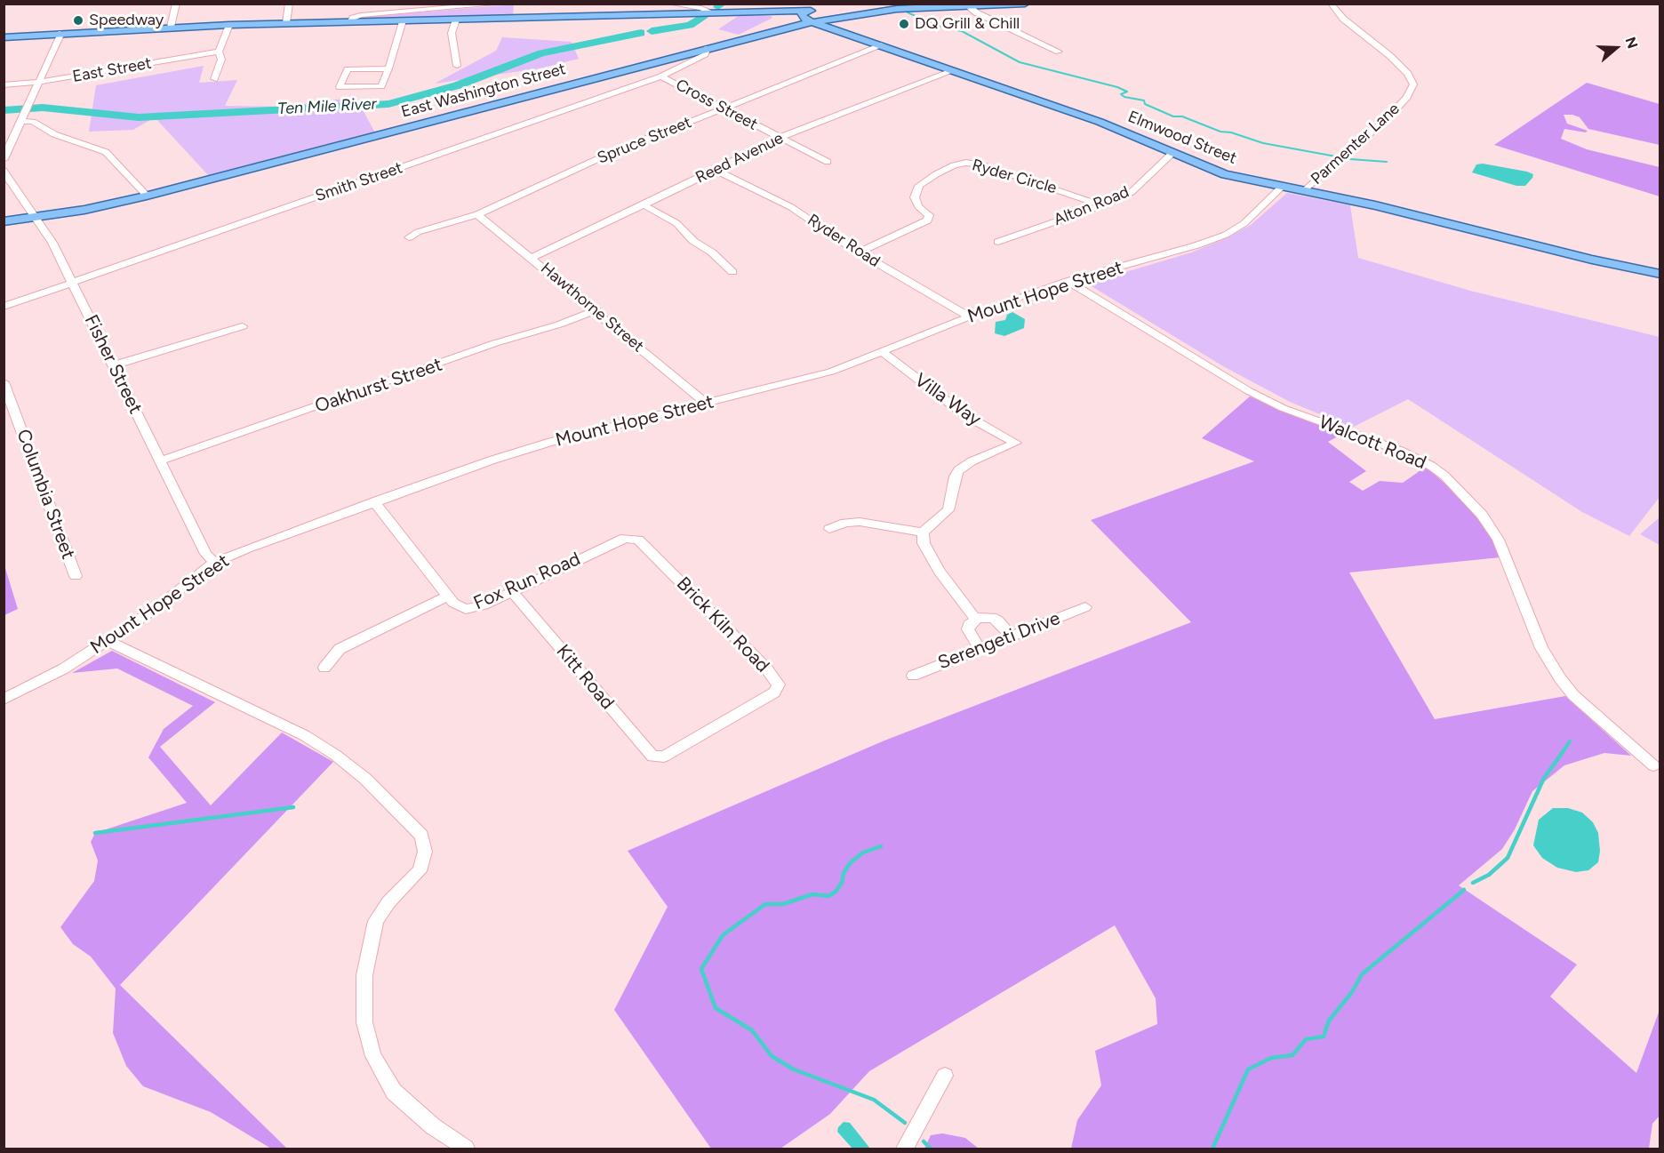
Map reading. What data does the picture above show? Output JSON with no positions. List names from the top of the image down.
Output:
{
  "streets": {
    "main road": ["East Washington Street", "Elmwood Street"],
    "street": [
      "East Street",
      "Cross Street",
      "Spruce Street",
      "Parmenter Lane",
      "Reed Avenue",
      "Ryder Circle",
      "Smith Street",
      "Alton Road",
      "Ryder Road",
      "Mount Hope Street",
      "Hawthorne Street",
      "Fisher Street",
      "Oakhurst Street",
      "Villa Way",
      "Walcott Road",
      "Columbia Street",
      "Fox Run Road",
      "Brick Kiln Road",
      "Serengeti Drive",
      "Kitt Road"
    ]
  },
  "crossings": [
    ["East Washington Street", "Elmwood Street"],
    ["East Washington Street", "Smith Street"],
    ["East Washington Street", "Fisher Street"],
    ["Cross Street", "Spruce Street"],
    ["Cross Street", "Reed Avenue"],
    ["Cross Street", "Smith Street"],
    ["Elmwood Street", "Spruce Street"],
    ["Elmwood Street", "Parmenter Lane"],
    ["Elmwood Street", "Reed Avenue"],
    ["Elmwood Street", "Alton Road"],
    ["Elmwood Street", "Mount Hope Street"],
    ["Spruce Street", "Hawthorne Street"],
    ["Reed Avenue", "Ryder Road"],
    ["Reed Avenue", "Hawthorne Street"],
    ["Ryder Circle", "Alton Road"],
    ["Ryder Circle", "Ryder Road"],
    ["Smith Street", "Fisher Street"],
    ["Ryder Road", "Mount Hope Street"],
    ["Mount Hope Street", "Hawthorne Street"],
    ["Mount Hope Street", "Fisher Street"],
    ["Mount Hope Street", "Villa Way"],
    ["Mount Hope Street", "Walcott Road"],
    ["Mount Hope Street", "Fox Run Road"],
    ["Hawthorne Street", "Oakhurst Street"],
    ["Fisher Street", "Oakhurst Street"],
    ["Fox Run Road", "Brick Kiln Road"],
    ["Fox Run Road", "Kitt Road"],
    ["Brick Kiln Road", "Kitt Road"]
  ],
  "water": ["Ten Mile River"],
  "places": ["Speedway", "DQ Grill & Chill"],
  "north": "right"
}
